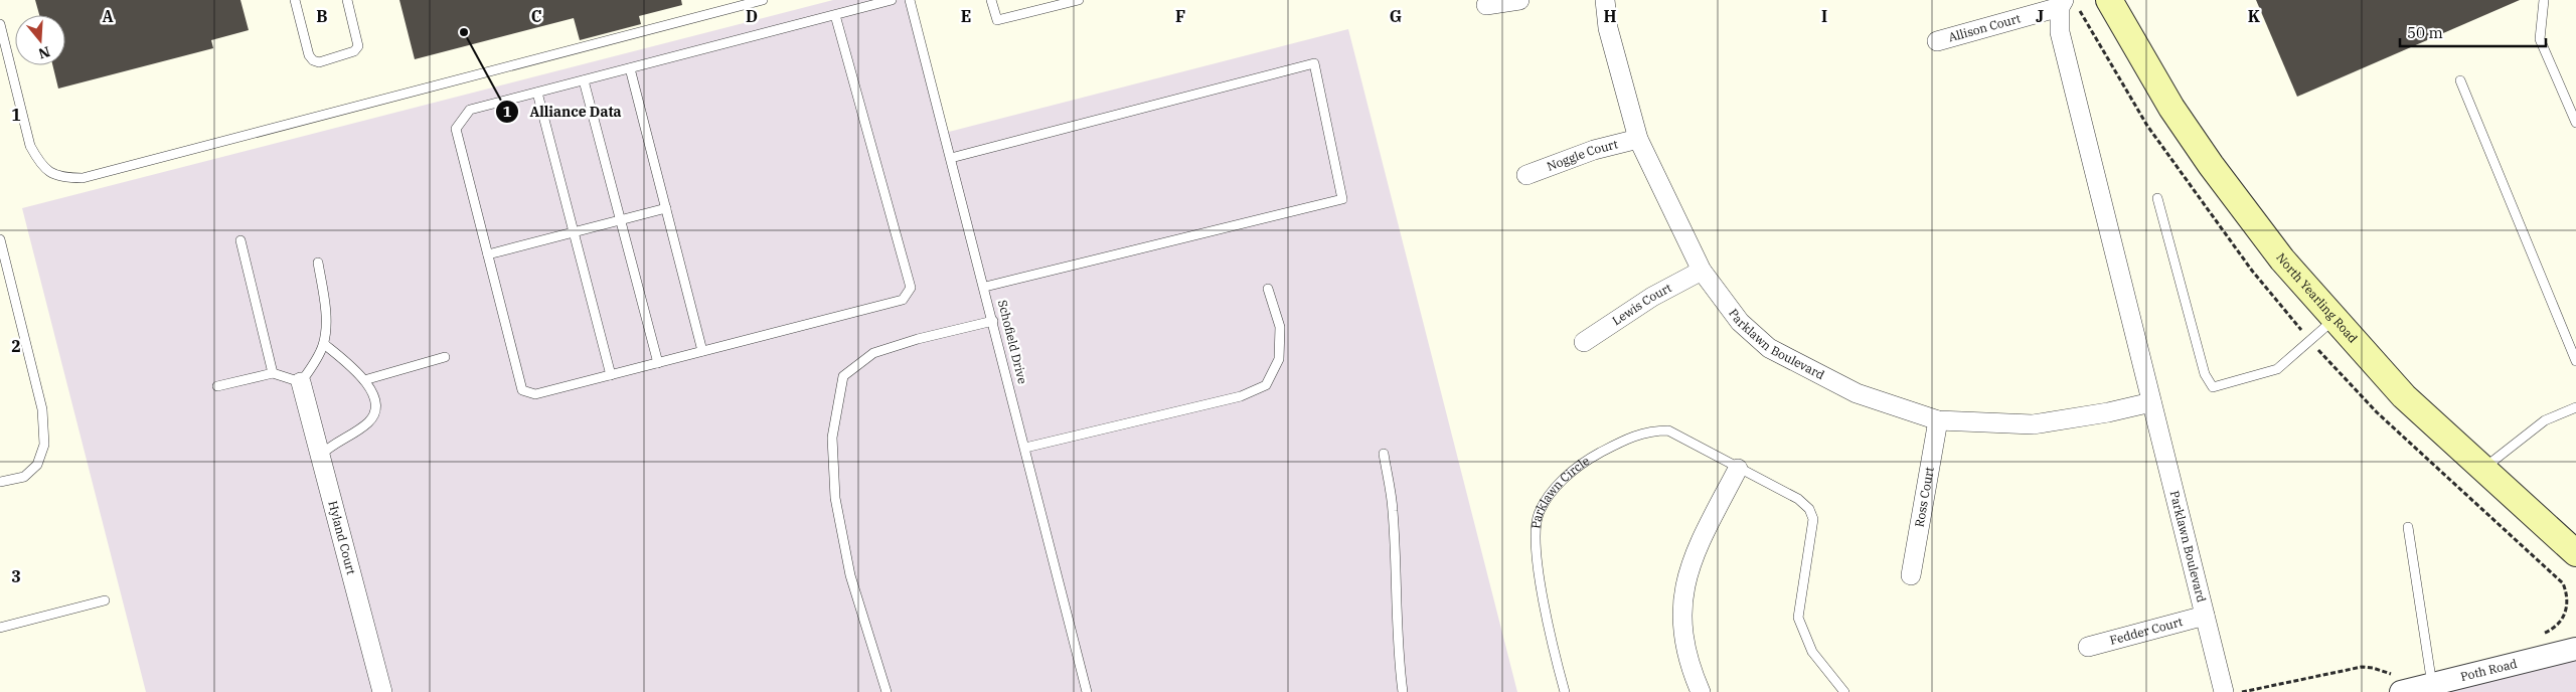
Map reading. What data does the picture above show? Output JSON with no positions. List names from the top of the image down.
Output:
{
  "streets": {
    "main road": ["North Yearling Road"],
    "street": [
      "Allison Court",
      "Noggle Court",
      "Lewis Court",
      "Parklawn Boulevard",
      "Ross Court",
      "Hyland Court",
      "Fedder Court",
      "Poth Road"
    ],
    "lane": ["Schofield Drive", "Parklawn Circle"]
  },
  "crossings": [
    ["Allison Court", "Parklawn Boulevard"],
    ["Noggle Court", "Parklawn Boulevard"],
    ["Lewis Court", "Parklawn Boulevard"],
    ["Parklawn Boulevard", "Ross Court"],
    ["Parklawn Boulevard", "Fedder Court"]
  ],
  "places": ["Alliance Data"],
  "scale_bar": "50 m",
  "north": "bottom",
  "grid": {
    "columns": [
      "A",
      "B",
      "C",
      "D",
      "E",
      "F",
      "G",
      "H",
      "I",
      "J",
      "K"
    ],
    "rows": ["1", "2", "3"]
  }
}
